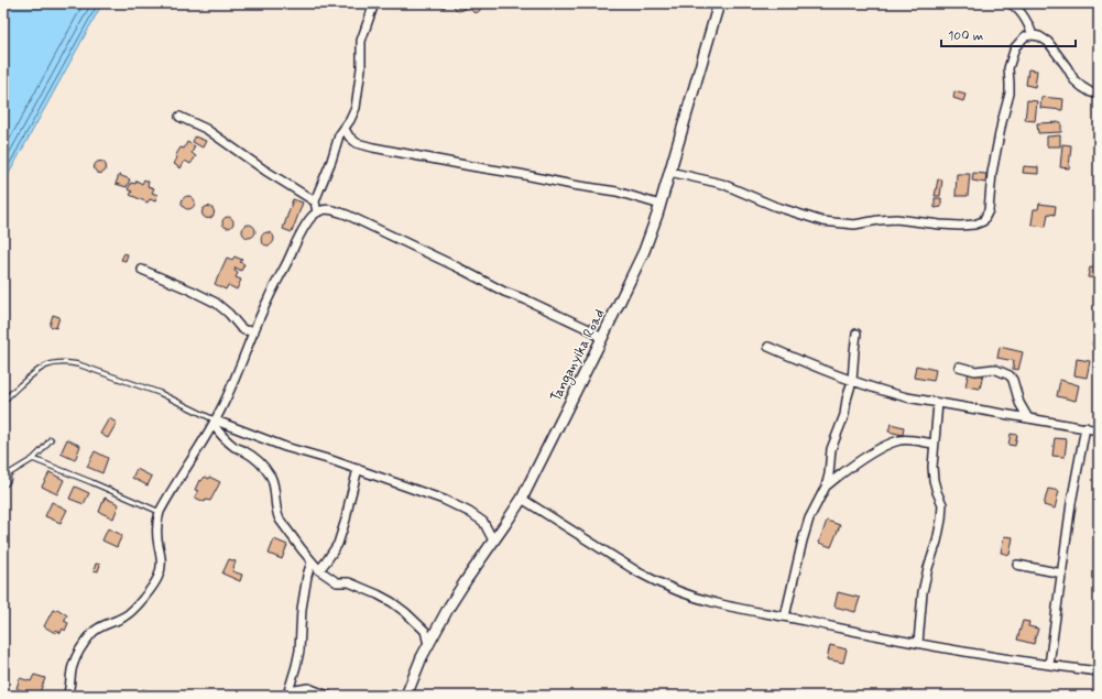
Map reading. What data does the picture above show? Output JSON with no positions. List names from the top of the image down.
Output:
{
  "streets": {
    "street": ["Tanganyika Road"]
  },
  "scale_bar": "100 m"
}
